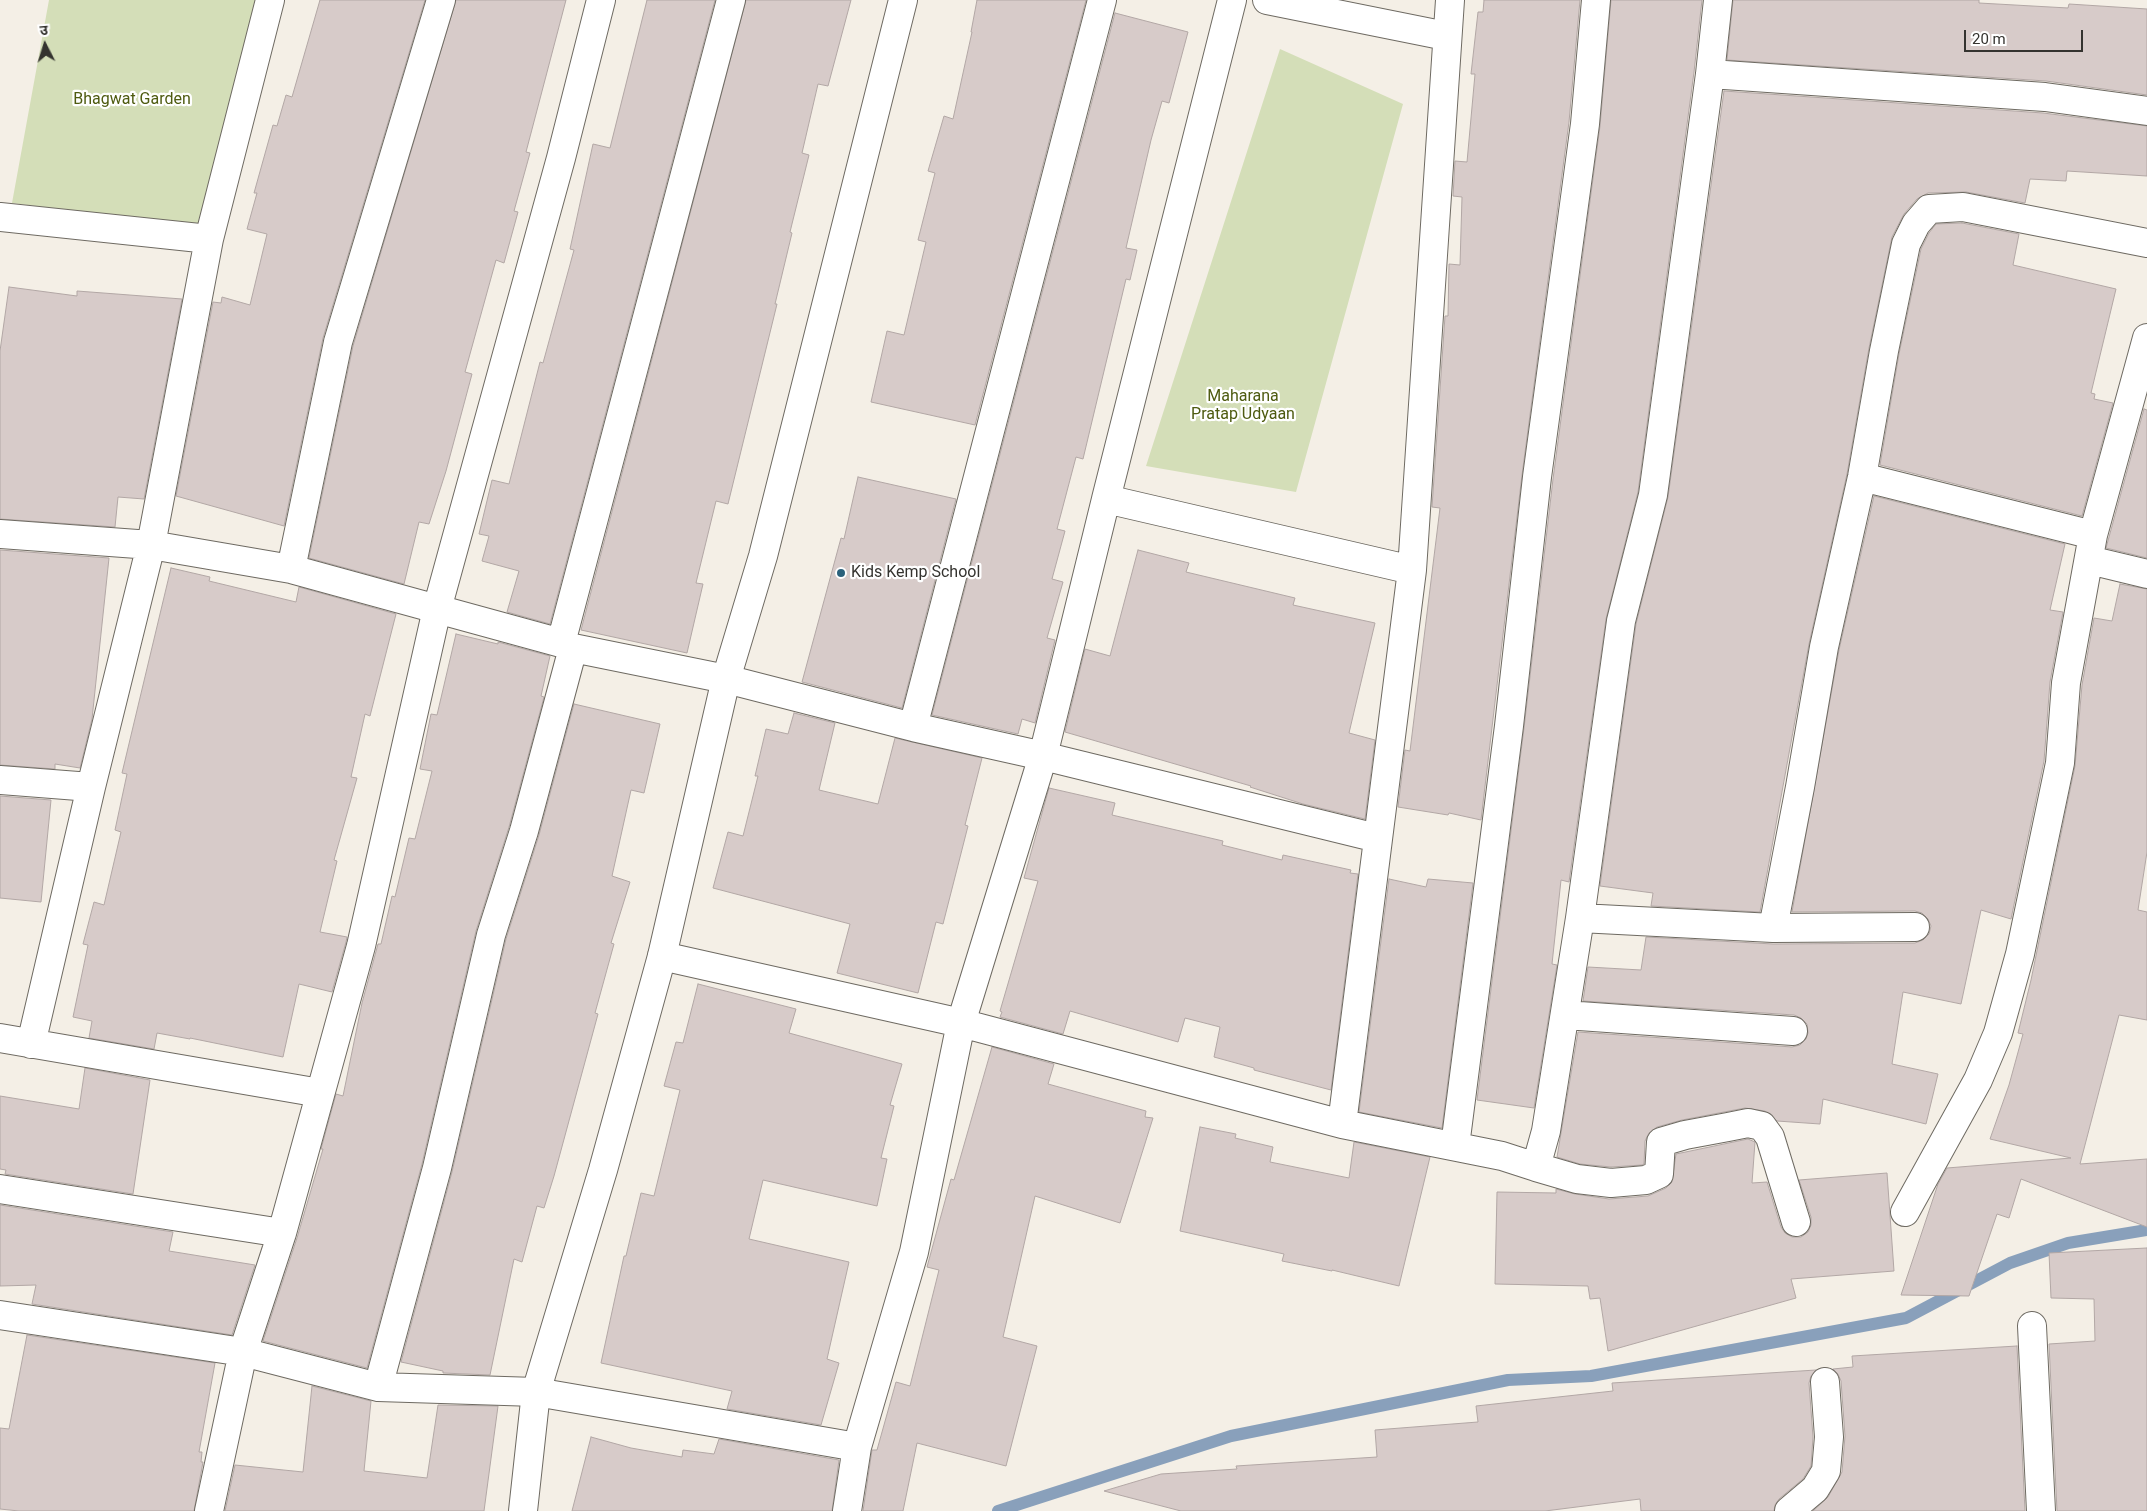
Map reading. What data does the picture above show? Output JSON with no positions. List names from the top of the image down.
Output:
{
  "parks": ["Bhagwat Garden", "Maharana Pratap Udyaan"],
  "places": ["Kids Kemp School"],
  "scale_bar": "20 m",
  "north": "top"
}
